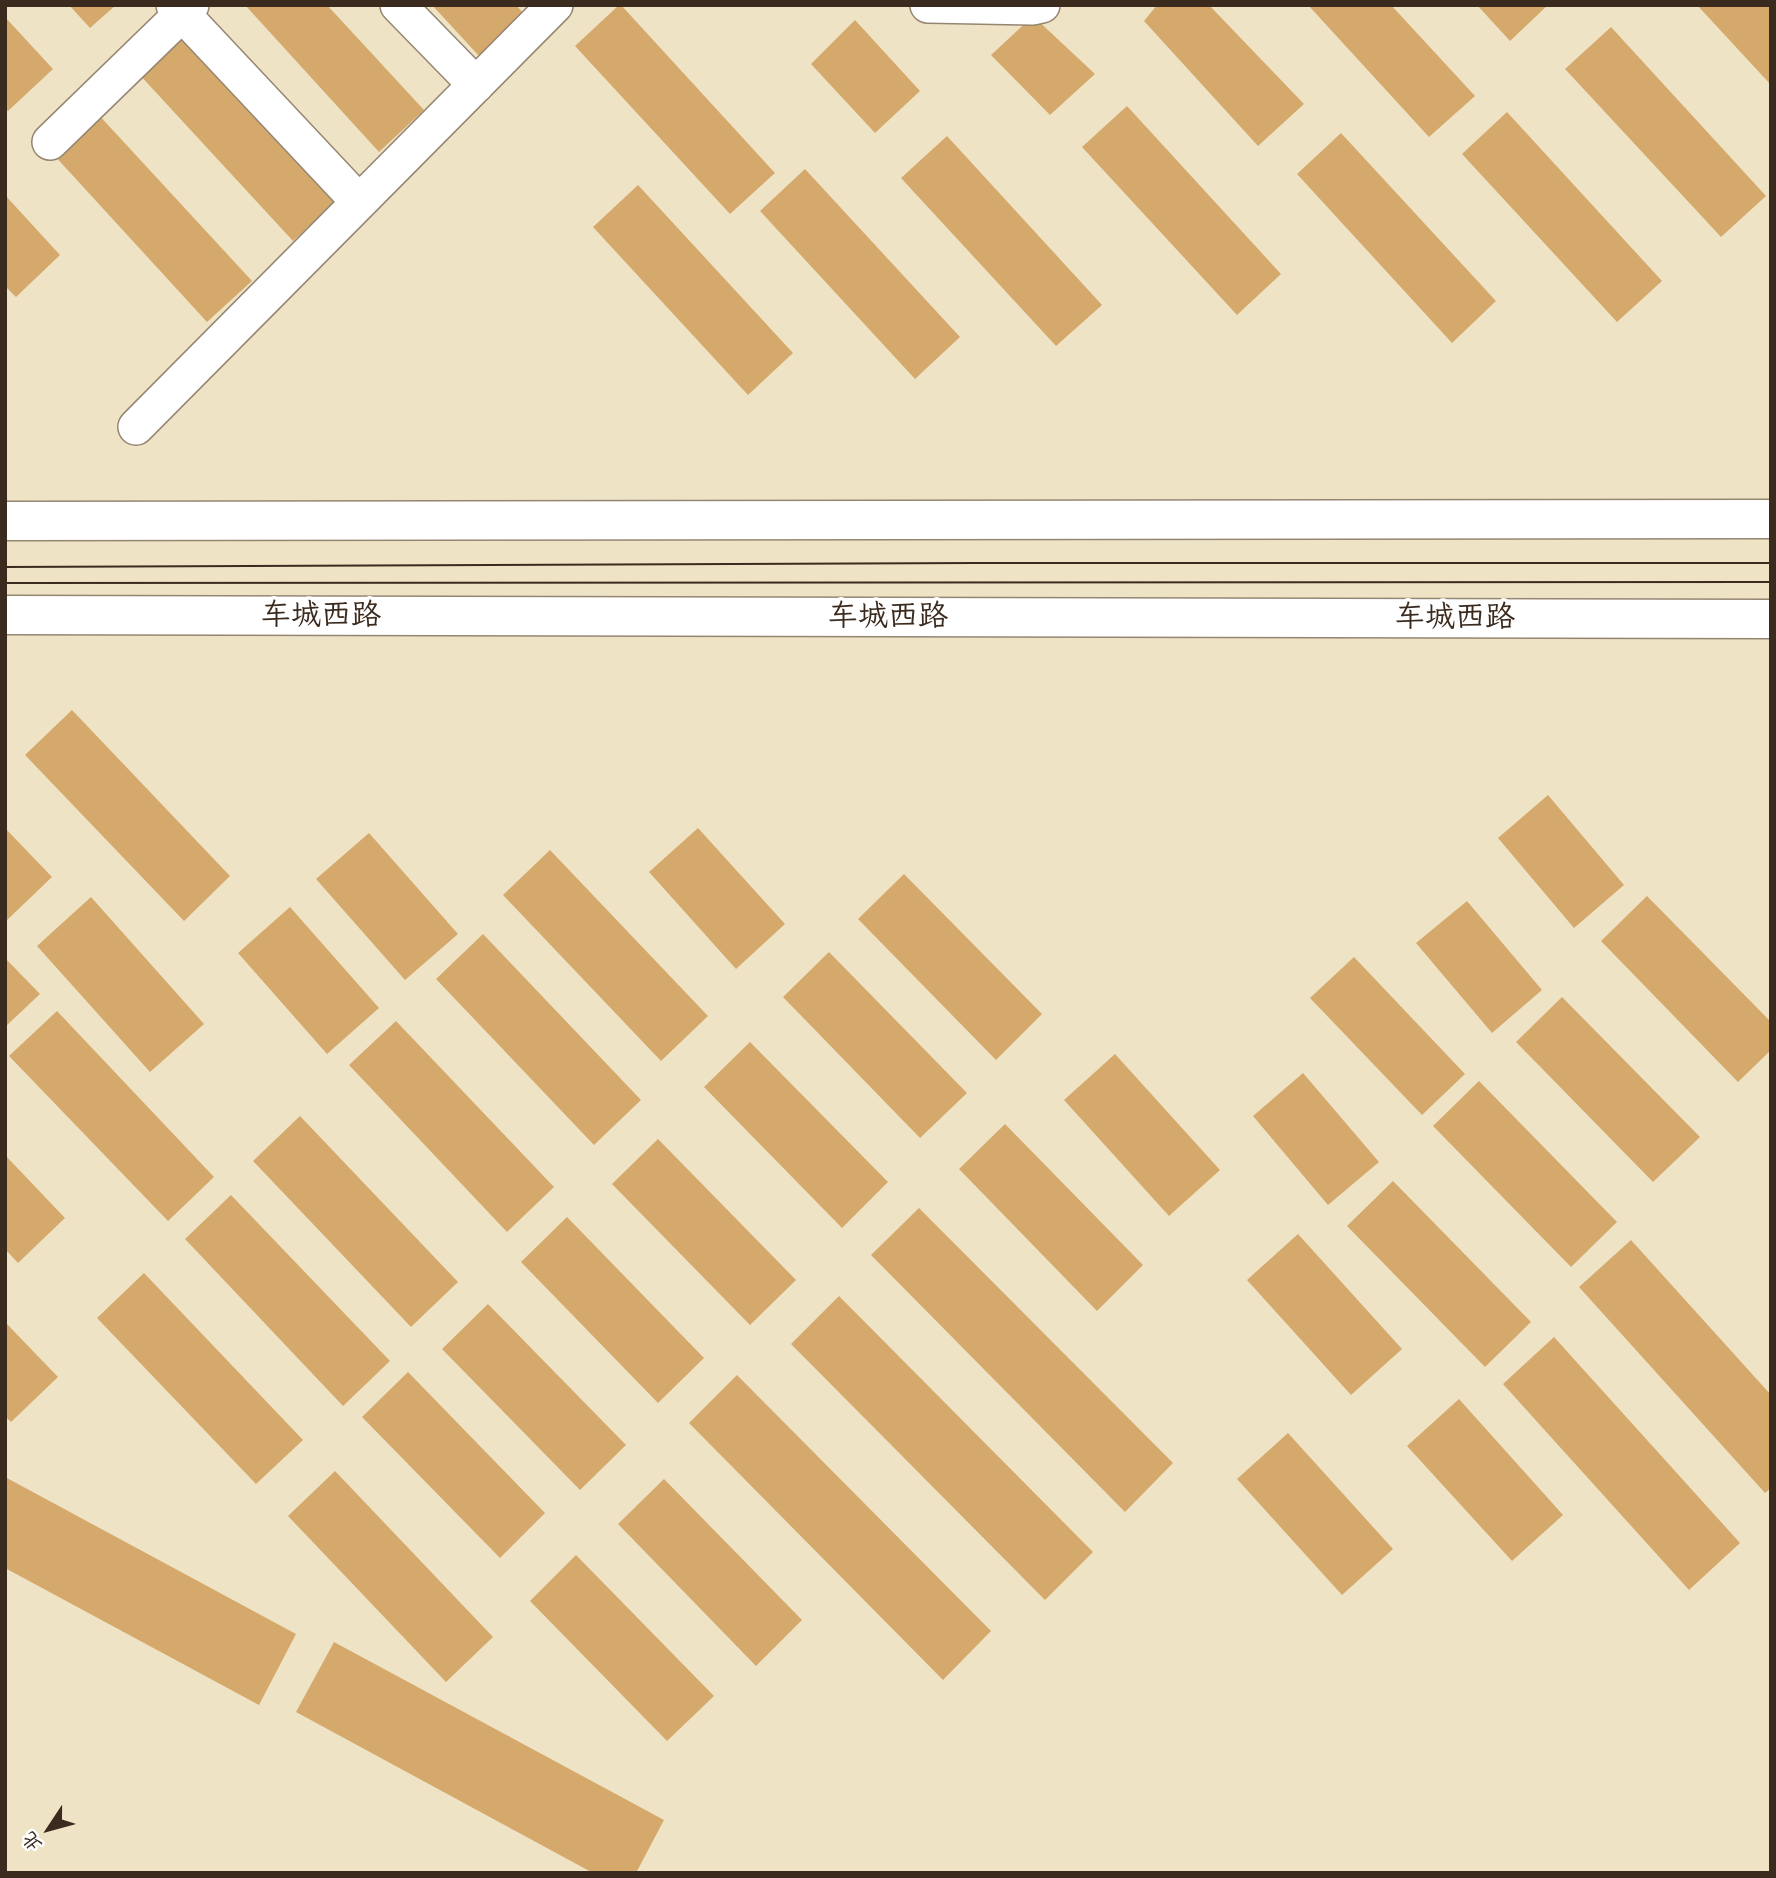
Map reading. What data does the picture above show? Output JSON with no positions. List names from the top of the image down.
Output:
{
  "streets": {
    "main road": ["车城西路"]
  },
  "north": "bottom left"
}
